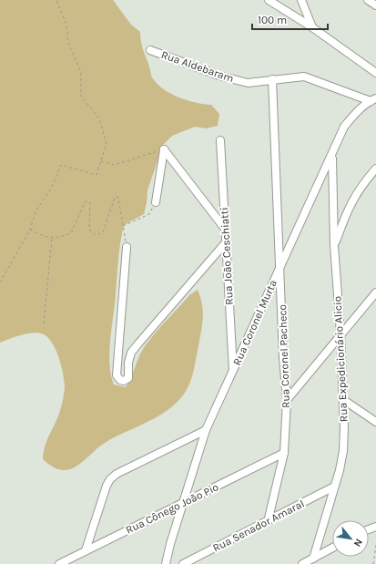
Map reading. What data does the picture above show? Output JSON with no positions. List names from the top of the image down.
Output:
{
  "streets": {
    "street": [
      "Rua Aldebaram",
      "Rua João Ceschiatti",
      "Rua Coronel Murta",
      "Rua Coronel Pacheco",
      "Rua Expedicionário Alicio",
      "Rua Cônego João Pio",
      "Rua Senador Amaral"
    ]
  },
  "crossings": [
    ["Rua Aldebaram", "Rua Coronel Murta"],
    ["Rua Aldebaram", "Rua Coronel Pacheco"],
    ["Rua João Ceschiatti", "Rua Coronel Murta"],
    ["Rua Coronel Murta", "Rua Coronel Pacheco"],
    ["Rua Coronel Murta", "Rua Expedicionário Alicio"],
    ["Rua Coronel Murta", "Rua Cônego João Pio"],
    ["Rua Coronel Pacheco", "Rua Cônego João Pio"],
    ["Rua Coronel Pacheco", "Rua Senador Amaral"],
    ["Rua Expedicionário Alicio", "Rua Senador Amaral"]
  ],
  "scale_bar": "100 m",
  "north": "bottom right"
}
